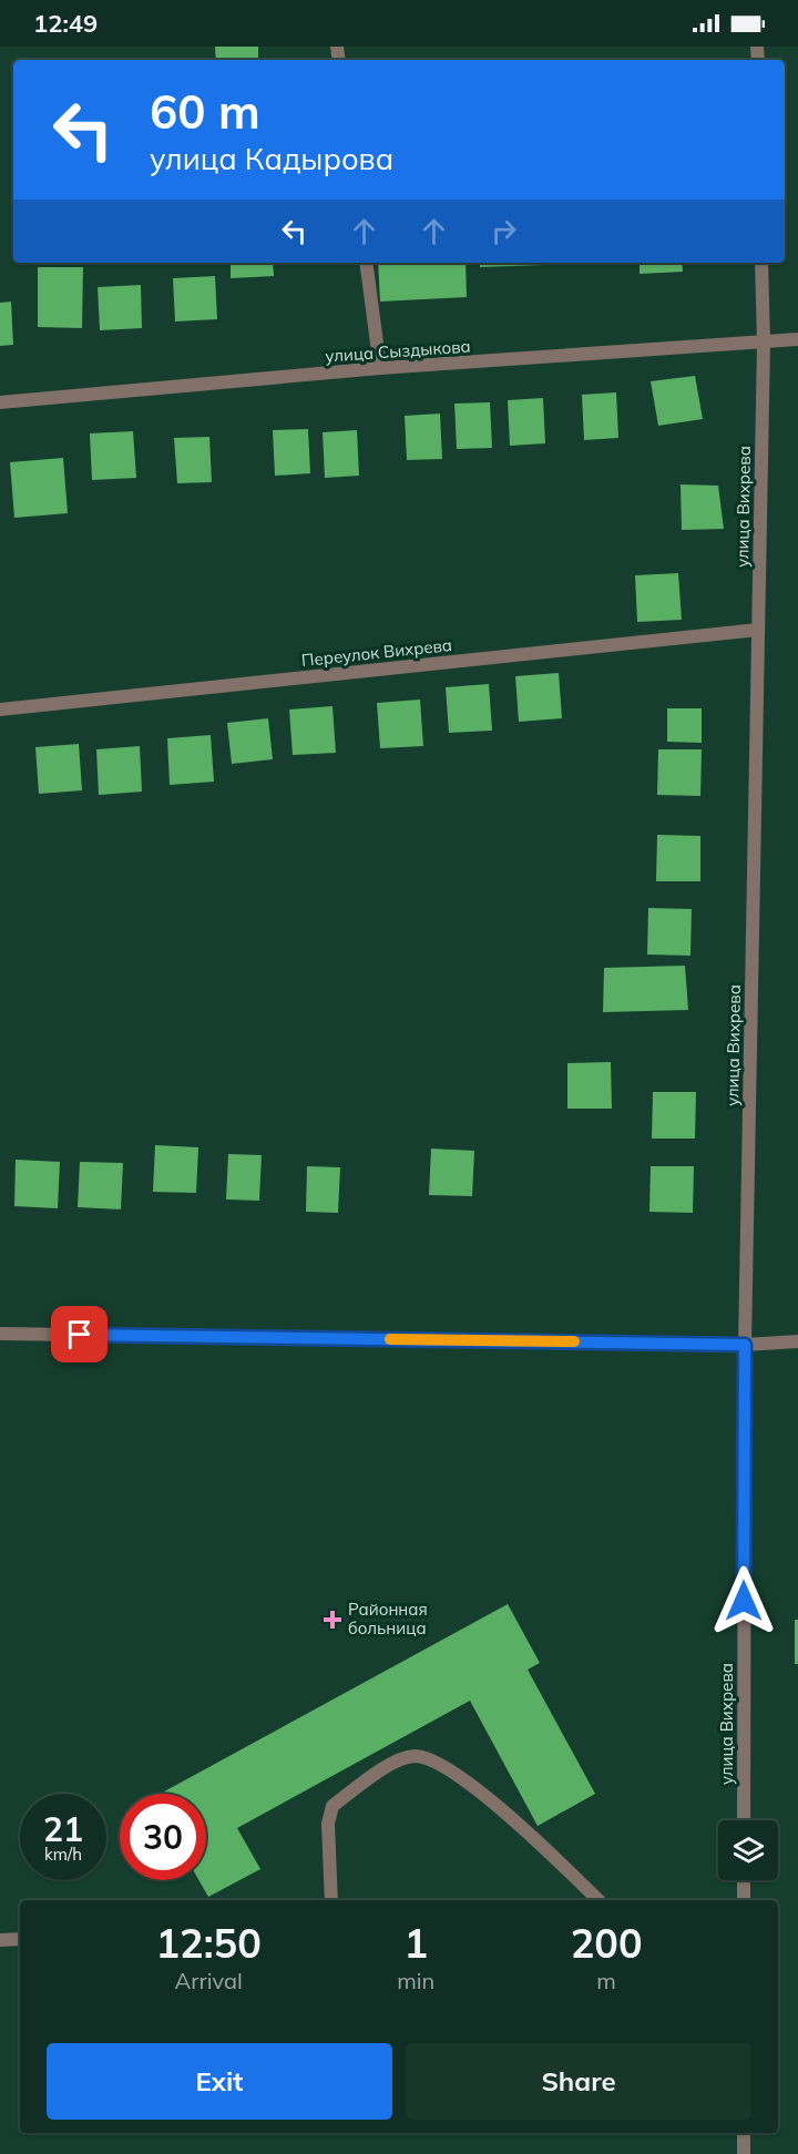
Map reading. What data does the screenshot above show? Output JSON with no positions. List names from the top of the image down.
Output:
{
  "streets": {
    "street": ["улица Сыздыкова", "улица Вихрева", "Переулок Вихрева"]
  },
  "crossings": [
    ["улица Сыздыкова", "улица Вихрева"],
    ["улица Вихрева", "Переулок Вихрева"]
  ],
  "places": {
    "health": ["Районная больница"]
  },
  "page": {
    "status": "12:49",
    "turn": ["60 m", "улица Кадырова"],
    "speed": "21 km/h",
    "limit": "30",
    "eta": [
      "12:50",
      "Arrival",
      "1",
      "min",
      "200",
      "m"
    ],
    "buttons": ["Exit", "Share"]
  }
}
